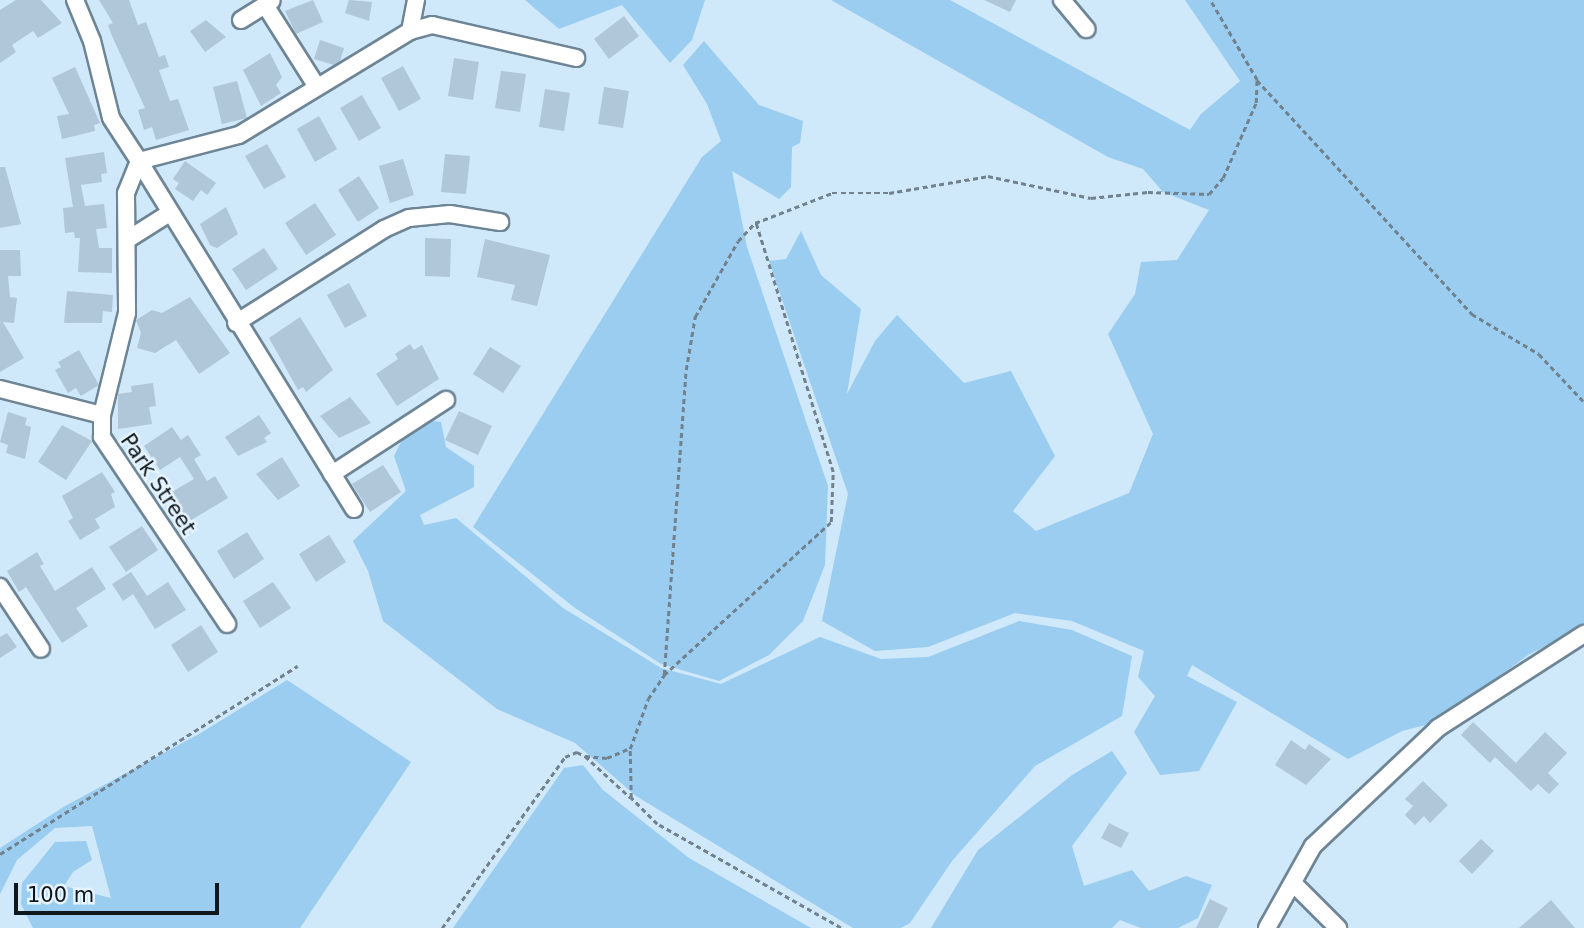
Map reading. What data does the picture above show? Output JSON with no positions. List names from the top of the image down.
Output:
{
  "streets": {
    "street": ["Park Street"]
  },
  "scale_bar": "100 m"
}
